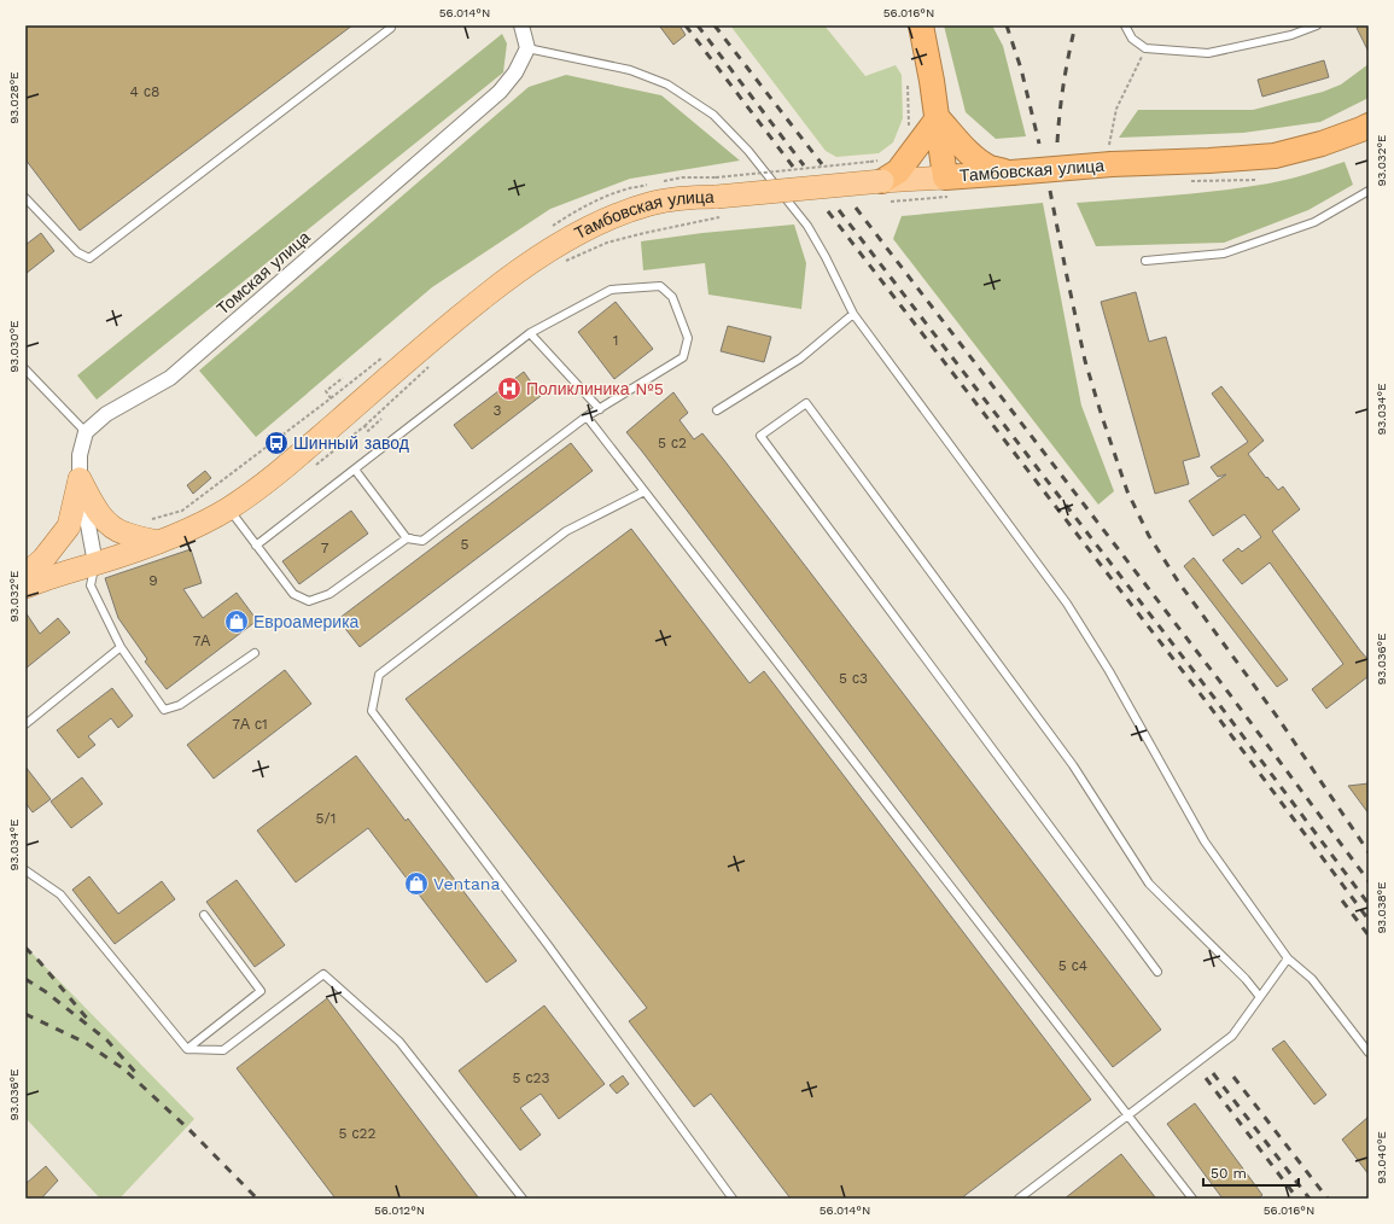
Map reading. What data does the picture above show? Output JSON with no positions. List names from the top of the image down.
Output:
{
  "streets": {
    "highway": ["Тамбовская улица"],
    "street": ["Томская улица"]
  },
  "places": {
    "hospital": ["Поликлиника №5"],
    "bus stop": ["Шинный завод"],
    "shop": ["Евроамерика", "Ventana"]
  },
  "house_numbers": [
    "4 с8",
    "1",
    "3",
    "5 с2",
    "5",
    "7",
    "9",
    "7А",
    "5 с3",
    "7А с1",
    "5/1",
    "5 с4",
    "5 с23",
    "5 с22"
  ],
  "scale_bar": "50 m",
  "coordinates": [
    "56.014°N",
    "56.016°N",
    "93.028°E",
    "93.032°E",
    "93.030°E",
    "93.034°E",
    "93.036°E",
    "93.038°E",
    "93.040°E",
    "56.012°N"
  ]
}
